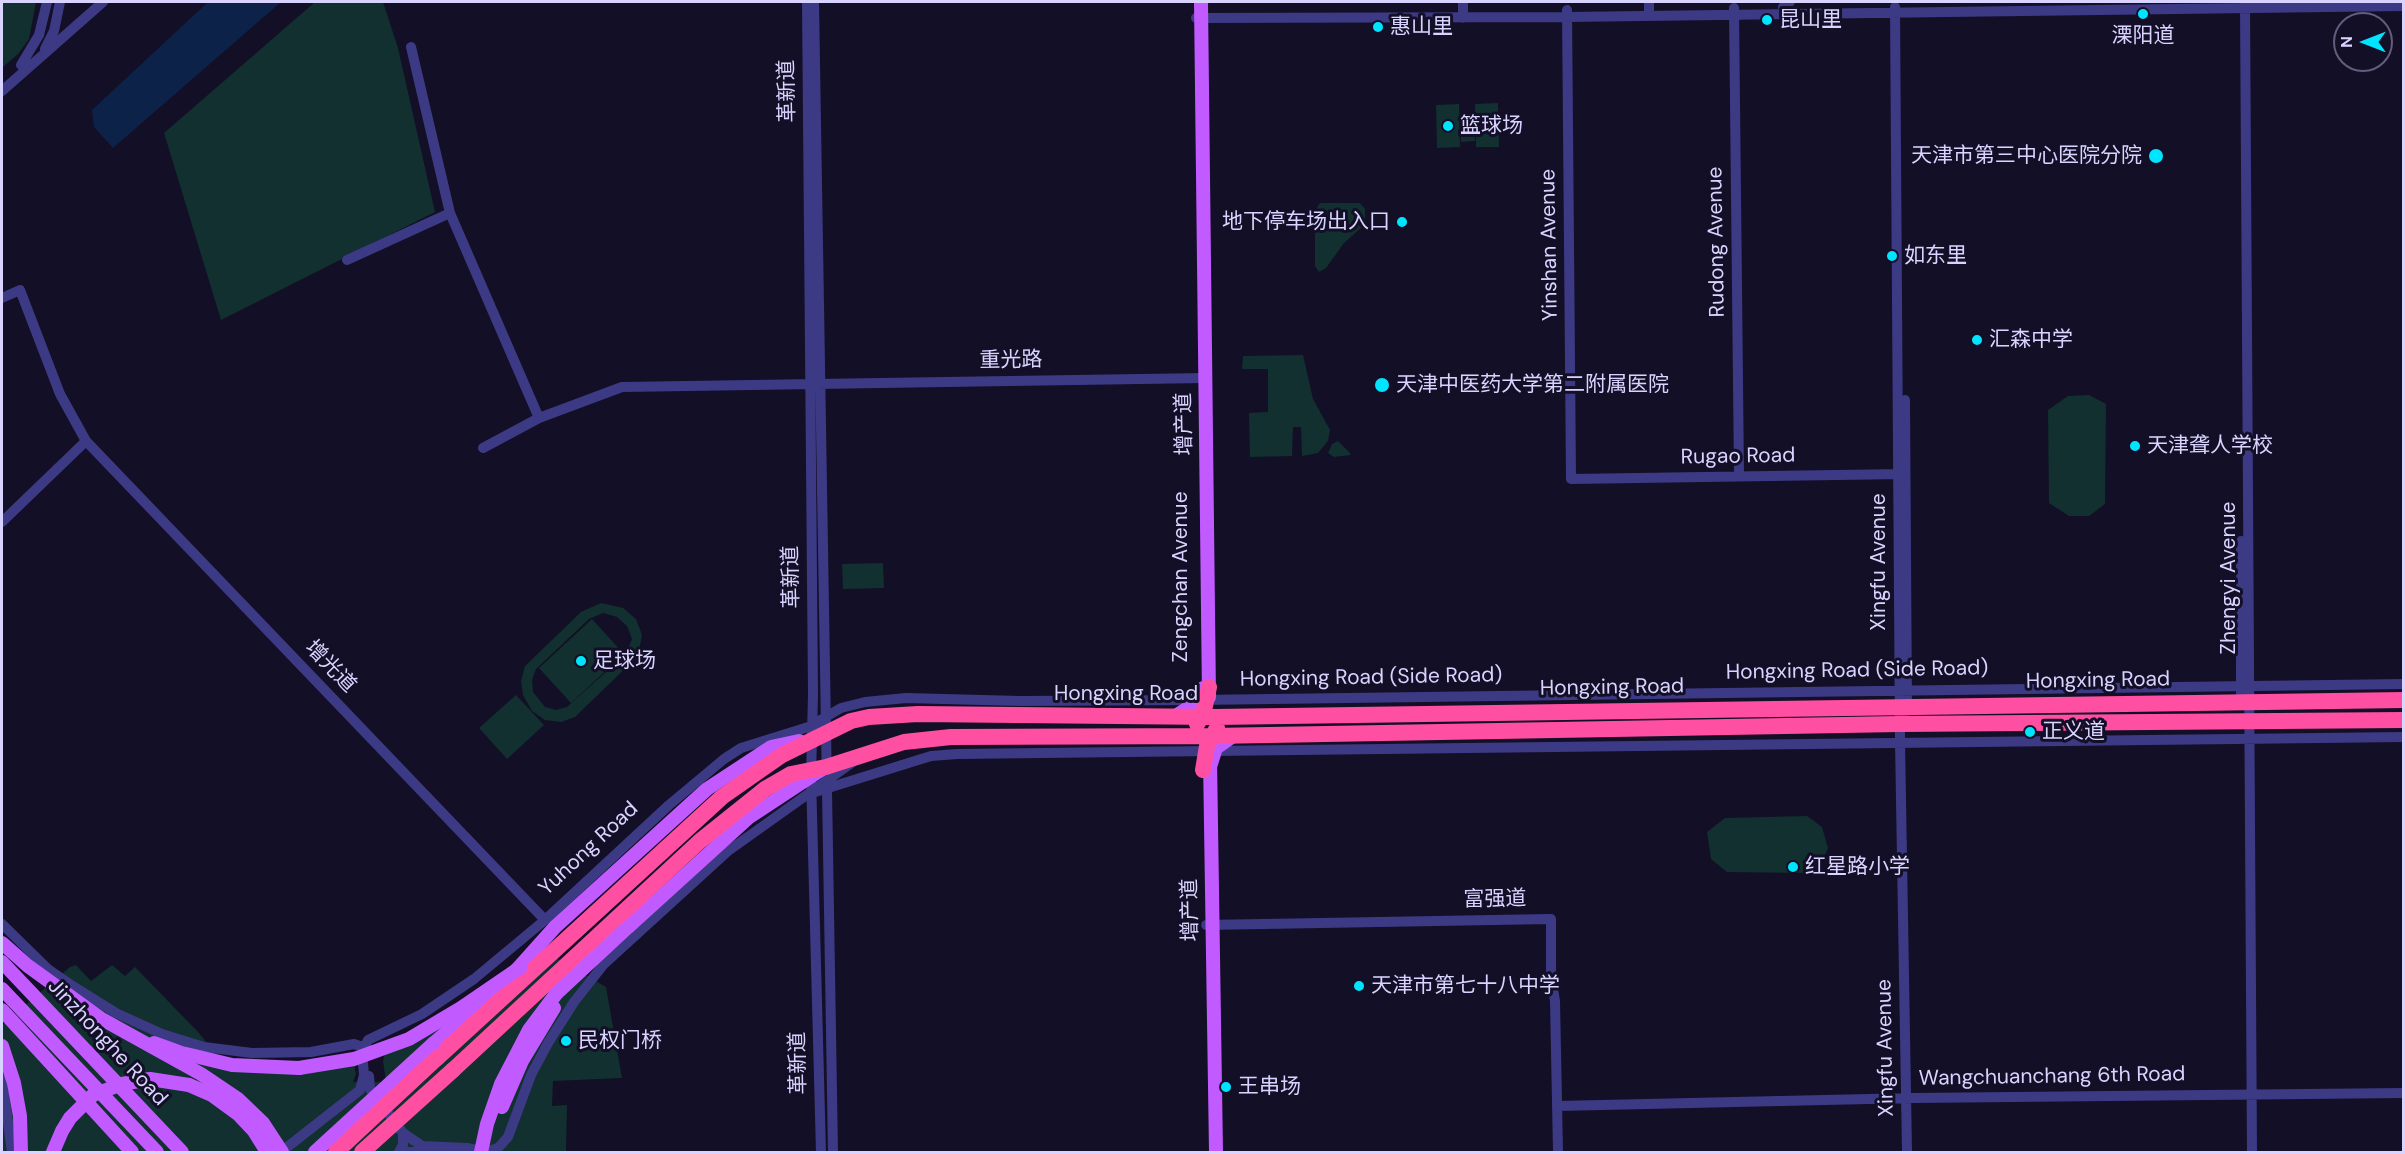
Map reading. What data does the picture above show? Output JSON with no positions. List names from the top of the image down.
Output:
{
  "streets": {
    "highway": ["Hongxing Road"],
    "main road": ["增产道", "Jinzhonghe Road"],
    "street": [
      "革新道",
      "Rudong Avenue",
      "Yinshan Avenue",
      "重光路",
      "Rugao Road",
      "Xingfu Avenue",
      "Zhengyi Avenue",
      "增光道",
      "Hongxing Road (Side Road)",
      "Yuhong Road",
      "富强道",
      "Wangchuanchang 6th Road"
    ]
  },
  "crossings": [
    ["革新道", "重光路"],
    ["革新道", "Hongxing Road (Side Road)"],
    ["革新道", "Hongxing Road"],
    ["革新道", "Yuhong Road"],
    ["Rudong Avenue", "Rugao Road"],
    ["Yinshan Avenue", "Rugao Road"],
    ["重光路", "增产道"],
    ["增产道", "Hongxing Road (Side Road)"],
    ["增产道", "Hongxing Road"],
    ["增产道", "富强道"],
    ["Rugao Road", "Xingfu Avenue"],
    ["Xingfu Avenue", "Hongxing Road (Side Road)"],
    ["Xingfu Avenue", "Hongxing Road"],
    ["Xingfu Avenue", "Wangchuanchang 6th Road"],
    ["Zhengyi Avenue", "Hongxing Road (Side Road)"],
    ["Zhengyi Avenue", "Hongxing Road"],
    ["Zhengyi Avenue", "Wangchuanchang 6th Road"],
    ["增光道", "Yuhong Road"],
    ["Hongxing Road (Side Road)", "Hongxing Road"],
    ["Hongxing Road (Side Road)", "Yuhong Road"],
    ["Hongxing Road", "Yuhong Road"],
    ["Yuhong Road", "Jinzhonghe Road"],
    ["富强道", "Wangchuanchang 6th Road"]
  ],
  "places": [
    "溧阳道",
    "昆山里",
    "惠山里",
    "篮球场",
    "天津市第三中心医院分院",
    "地下停车场出入口",
    "如东里",
    "汇森中学",
    "天津中医药大学第二附属医院",
    "天津聋人学校",
    "足球场",
    "正义道",
    "红星路小学",
    "天津市第七十八中学",
    "民权门桥",
    "王串场"
  ],
  "north": "left"
}
